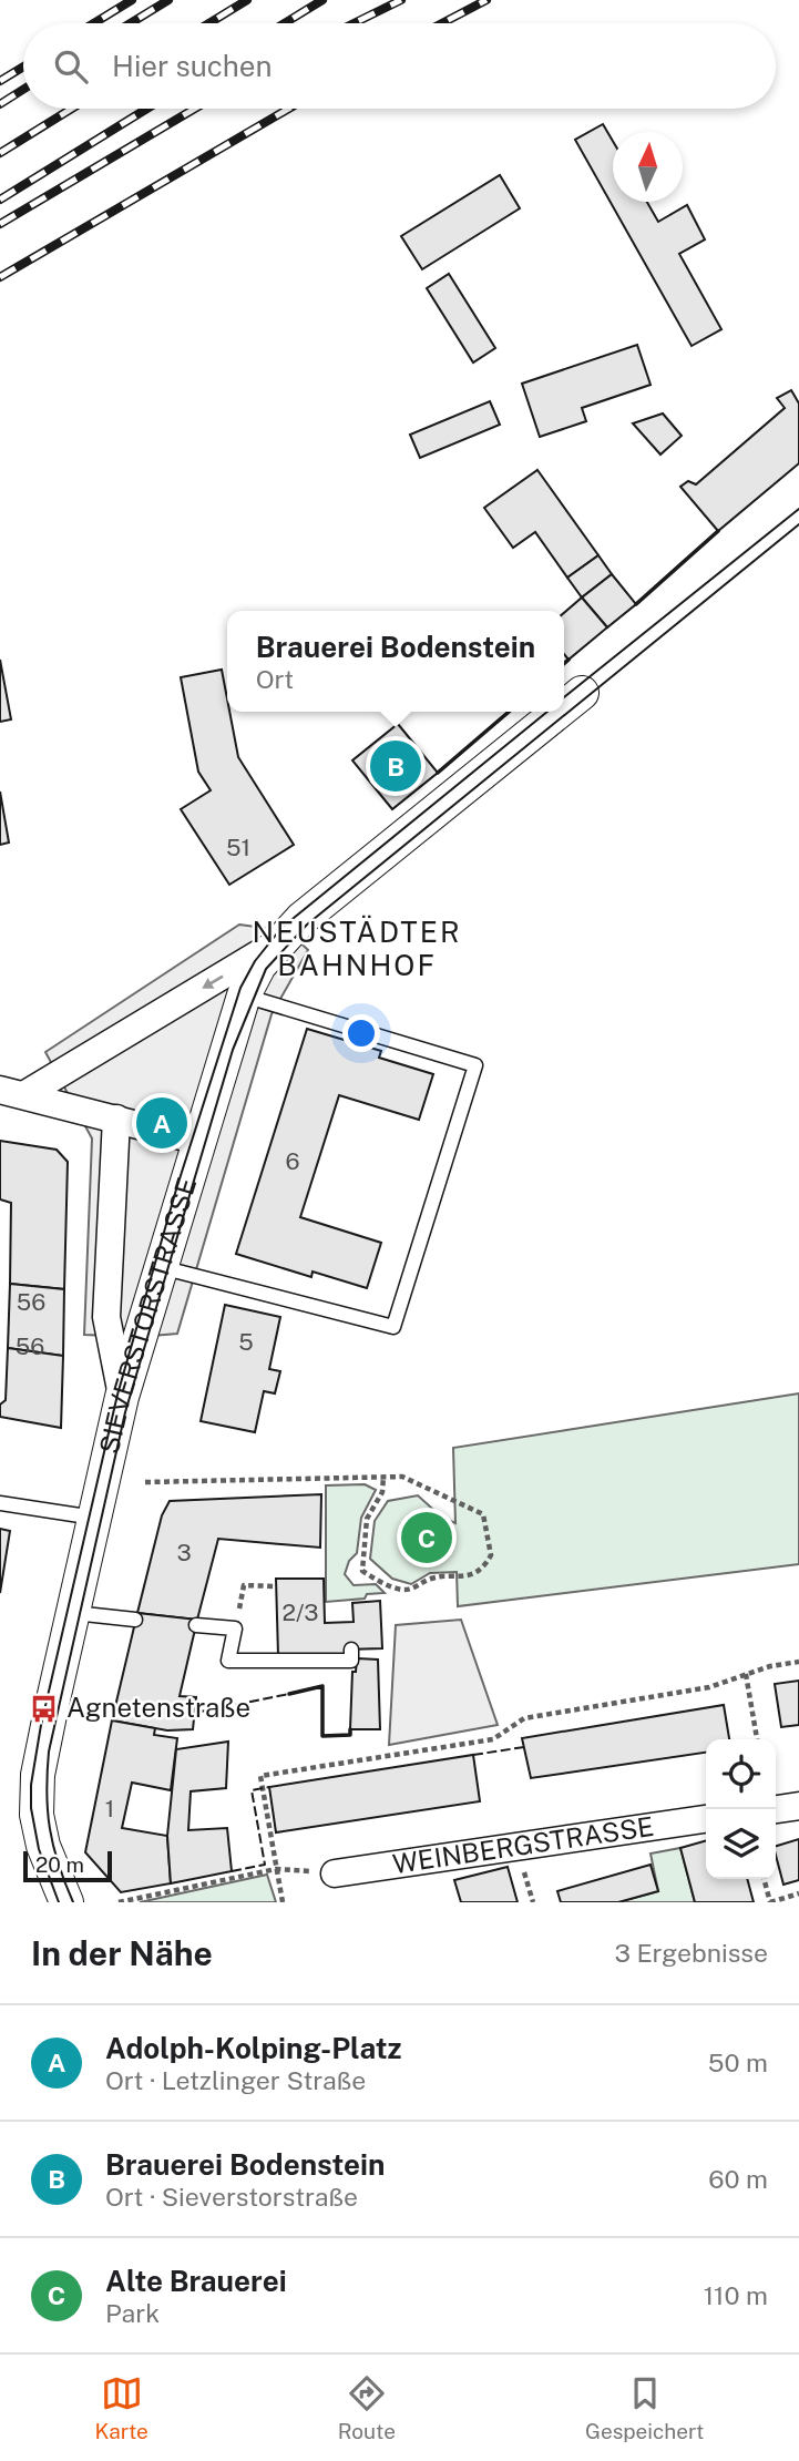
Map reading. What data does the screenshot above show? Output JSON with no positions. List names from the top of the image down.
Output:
{
  "streets": {
    "street": ["SIEVERSTORSTRASSE", "WEINBERGSTRASSE"]
  },
  "districts": ["NEUSTÄDTER BAHNHOF"],
  "places": {
    "bus stop": ["Agnetenstraße"]
  },
  "house_numbers": [
    "51",
    "6",
    "56",
    "5",
    "56",
    "3",
    "2/3",
    "1"
  ],
  "scale_bar": "20 m",
  "north": "top",
  "page": {
    "search": "Hier suchen",
    "popup": ["Brauerei Bodenstein", "Ort"],
    "pins": ["B", "A", "C"],
    "scale": "20 m",
    "heading": ["In der Nähe", "3 Ergebnisse"],
    "list": [
      {
        "mark": "A",
        "name": "Adolph-Kolping-Platz",
        "note": "Ort · Letzlinger Straße",
        "value": "50 m"
      },
      {
        "mark": "B",
        "name": "Brauerei Bodenstein",
        "note": "Ort · Sieverstorstraße",
        "value": "60 m"
      },
      {
        "mark": "C",
        "name": "Alte Brauerei",
        "note": "Park",
        "value": "110 m"
      }
    ],
    "nav": ["Karte", "Route", "Gespeichert"]
  }
}
